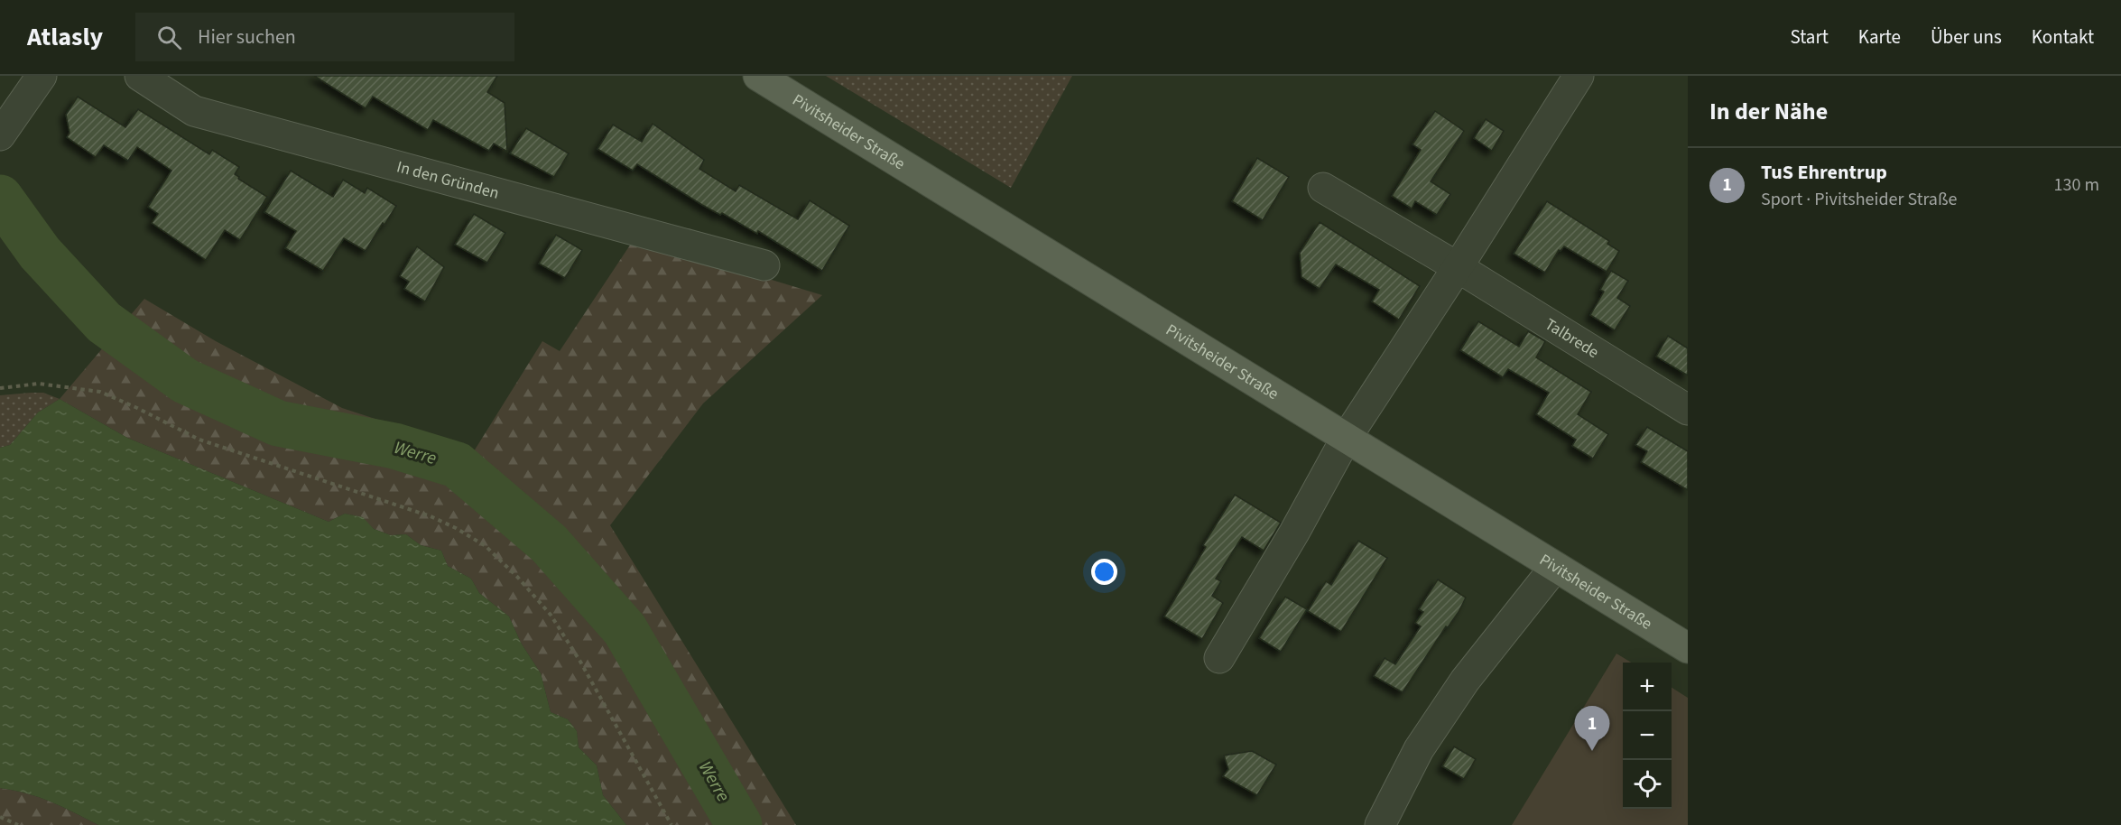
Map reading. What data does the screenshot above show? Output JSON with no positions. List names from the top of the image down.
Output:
{
  "streets": {
    "main road": ["Pivitsheider Straße"],
    "street": ["In den Gründen", "Talbrede"]
  },
  "water": ["Werre"],
  "page": {
    "header": "Atlasly",
    "search": "Hier suchen",
    "nav": [
      "Start",
      "Karte",
      "Über uns",
      "Kontakt"
    ],
    "heading": "In der Nähe",
    "list": [
      {
        "mark": "1",
        "name": "TuS Ehrentrup",
        "note": "Sport · Pivitsheider Straße",
        "value": "130 m"
      }
    ],
    "map_buttons": ["+", "−"],
    "pins": "1"
  }
}
